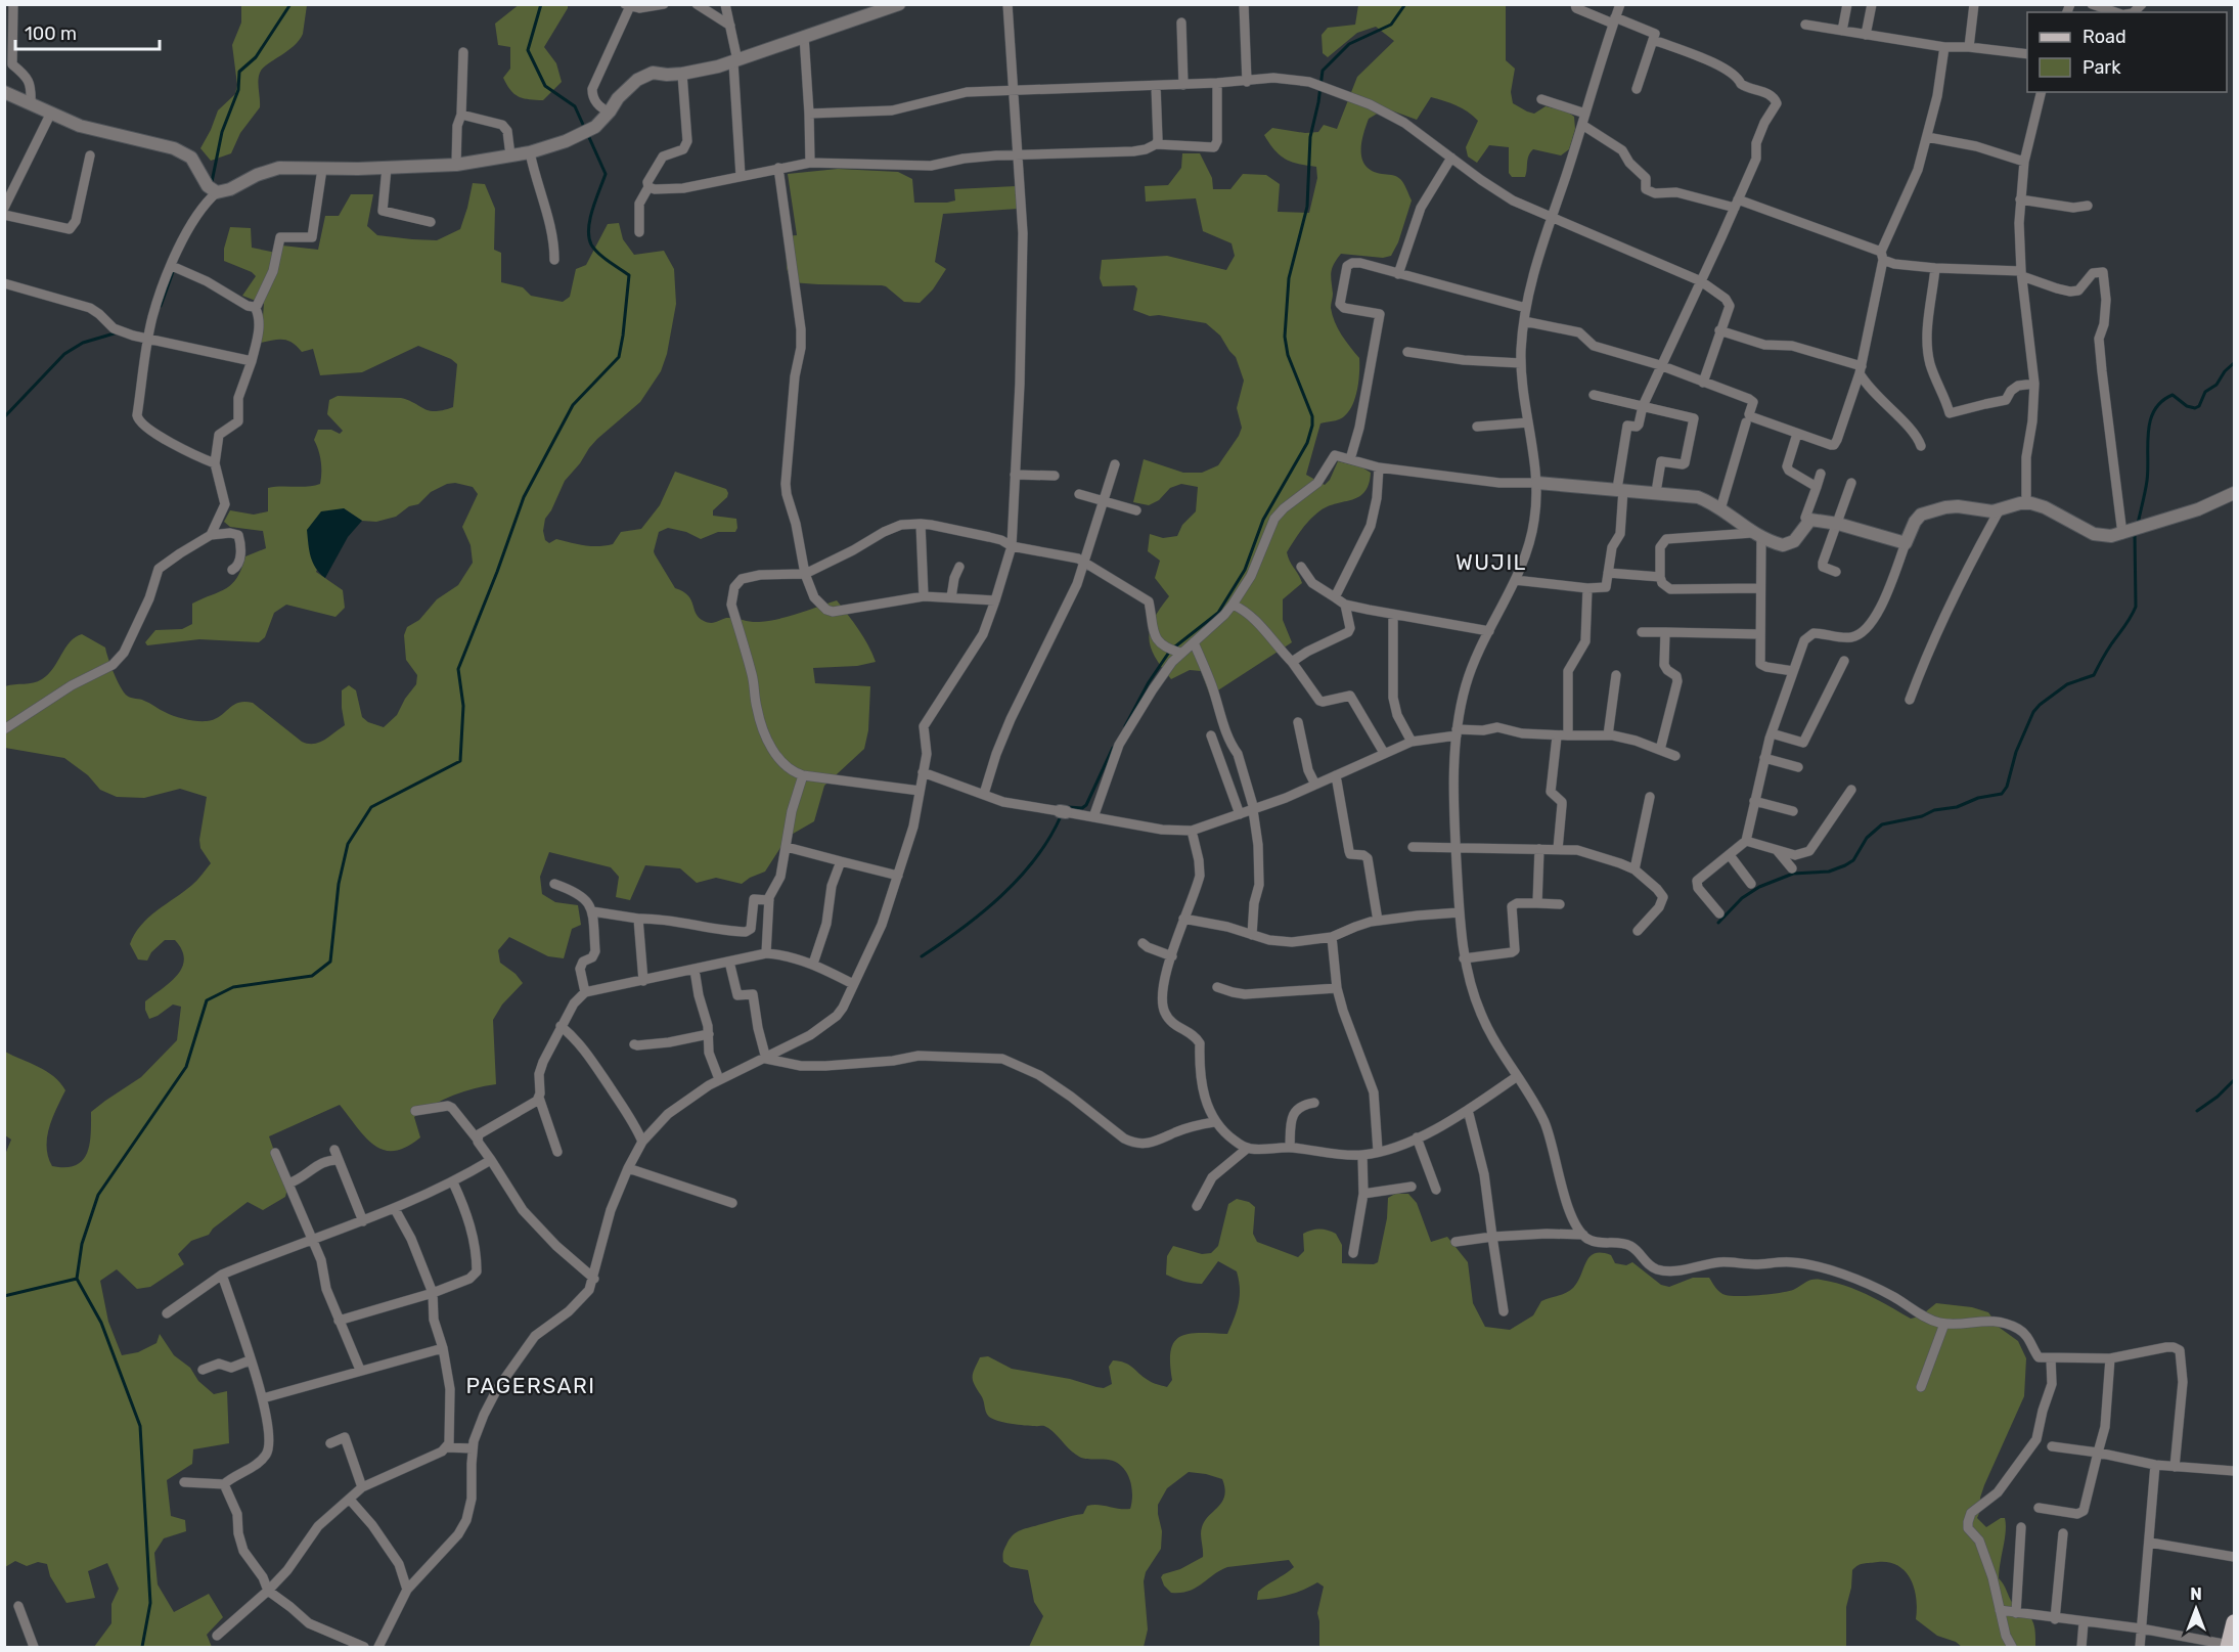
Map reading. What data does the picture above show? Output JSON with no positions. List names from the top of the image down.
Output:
{
  "districts": ["WUJIL", "PAGERSARI"],
  "legend": ["Road", "Park"],
  "scale_bar": "100 m",
  "north": "top"
}
